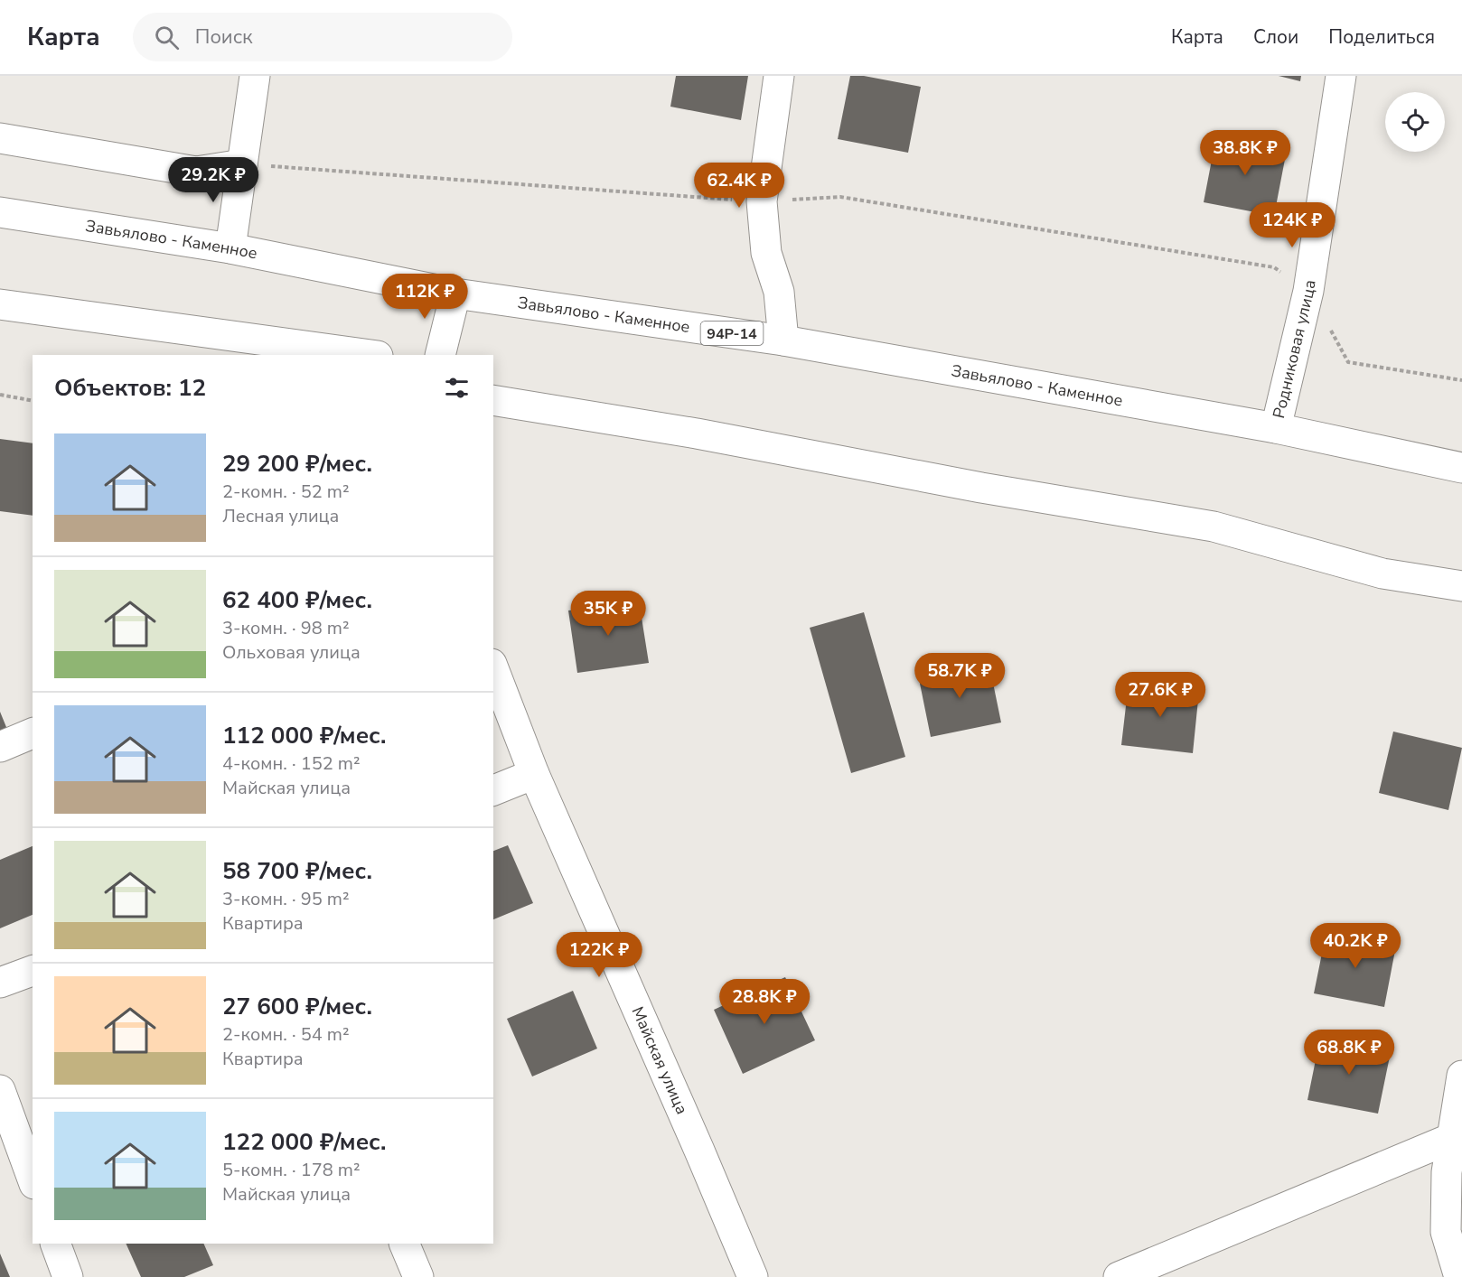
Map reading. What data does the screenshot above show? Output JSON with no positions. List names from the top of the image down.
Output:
{
  "streets": {
    "street": [
      "Завьялово - Каменное",
      "94Р-14",
      "Родниковая улица",
      "Майская улица"
    ]
  },
  "crossings": [
    ["Завьялово - Каменное", "Родниковая улица"]
  ],
  "page": {
    "header": "Карта",
    "search": "Поиск",
    "nav": ["Карта", "Слои", "Поделиться"],
    "price": [
      "38.8K ₽",
      "29.2K ₽",
      "62.4K ₽",
      "124K ₽",
      "112K ₽",
      "35K ₽",
      "58.7K ₽",
      "27.6K ₽",
      "40.2K ₽",
      "122K ₽",
      "28.8K ₽",
      "68.8K ₽"
    ],
    "heading": "Объектов: 12",
    "list": [
      {
        "name": "29 200 ₽/мес.",
        "note": "2-комн. · 52 m² · Лесная улица"
      },
      {
        "name": "62 400 ₽/мес.",
        "note": "3-комн. · 98 m² · Ольховая улица"
      },
      {
        "name": "112 000 ₽/мес.",
        "note": "4-комн. · 152 m² · Майская улица"
      },
      {
        "name": "58 700 ₽/мес.",
        "note": "3-комн. · 95 m² · Квартира"
      },
      {
        "name": "27 600 ₽/мес.",
        "note": "2-комн. · 54 m² · Квартира"
      },
      {
        "name": "122 000 ₽/мес.",
        "note": "5-комн. · 178 m² · Майская улица"
      }
    ]
  }
}
